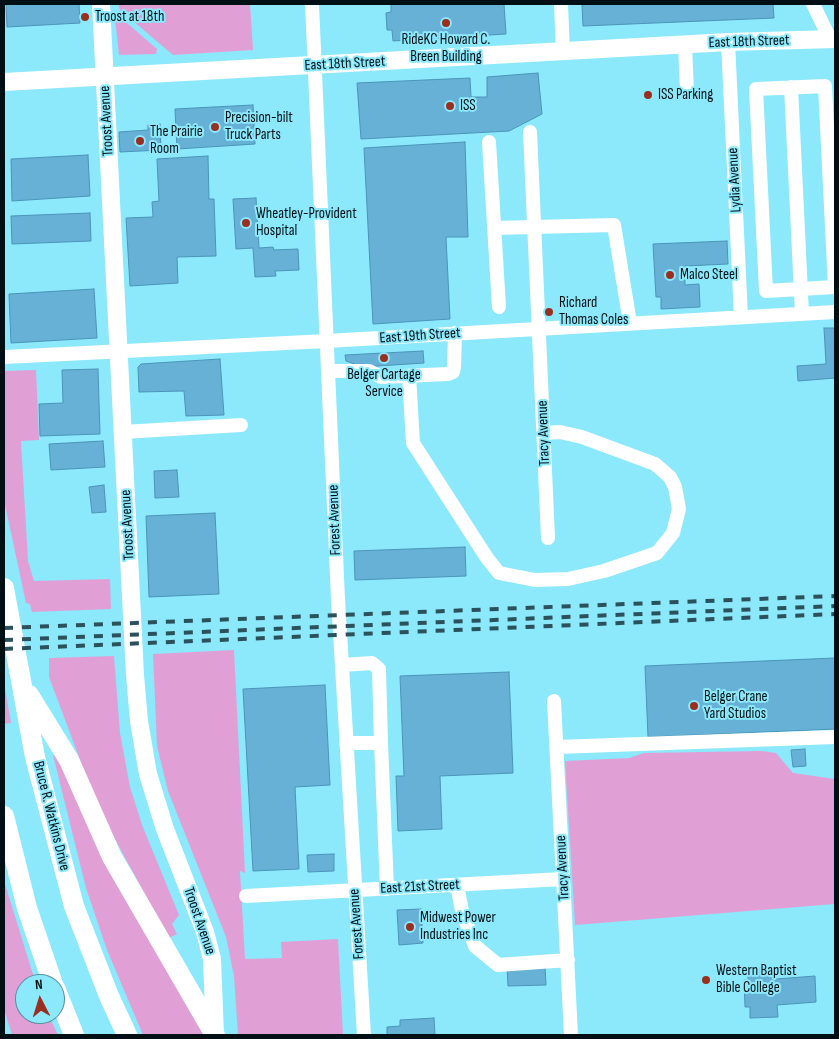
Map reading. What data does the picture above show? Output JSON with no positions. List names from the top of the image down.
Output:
{
  "streets": {
    "highway": ["Bruce R. Watkins Drive"],
    "main road": ["East 18th Street", "Troost Avenue"],
    "street": [
      "Lydia Avenue",
      "East 19th Street",
      "Tracy Avenue",
      "Forest Avenue",
      "East 21st Street"
    ]
  },
  "crossings": [
    ["East 18th Street", "Troost Avenue"],
    ["East 18th Street", "Lydia Avenue"],
    ["East 18th Street", "Forest Avenue"],
    ["Troost Avenue", "East 19th Street"],
    ["Lydia Avenue", "East 19th Street"],
    ["East 19th Street", "Tracy Avenue"],
    ["East 19th Street", "Forest Avenue"],
    ["Tracy Avenue", "East 21st Street"],
    ["Forest Avenue", "East 21st Street"]
  ],
  "places": [
    "Troost at 18th",
    "RideKC Howard C. Breen Building",
    "ISS Parking",
    "ISS",
    "Precision-bilt Truck Parts",
    "The Prairie Room",
    "Wheatley-Provident Hospital",
    "Malco Steel",
    "Richard Thomas Coles",
    "Belger Cartage Service",
    "Belger Crane Yard Studios",
    "Midwest Power Industries Inc",
    "Western Baptist Bible College"
  ],
  "north": "top"
}
